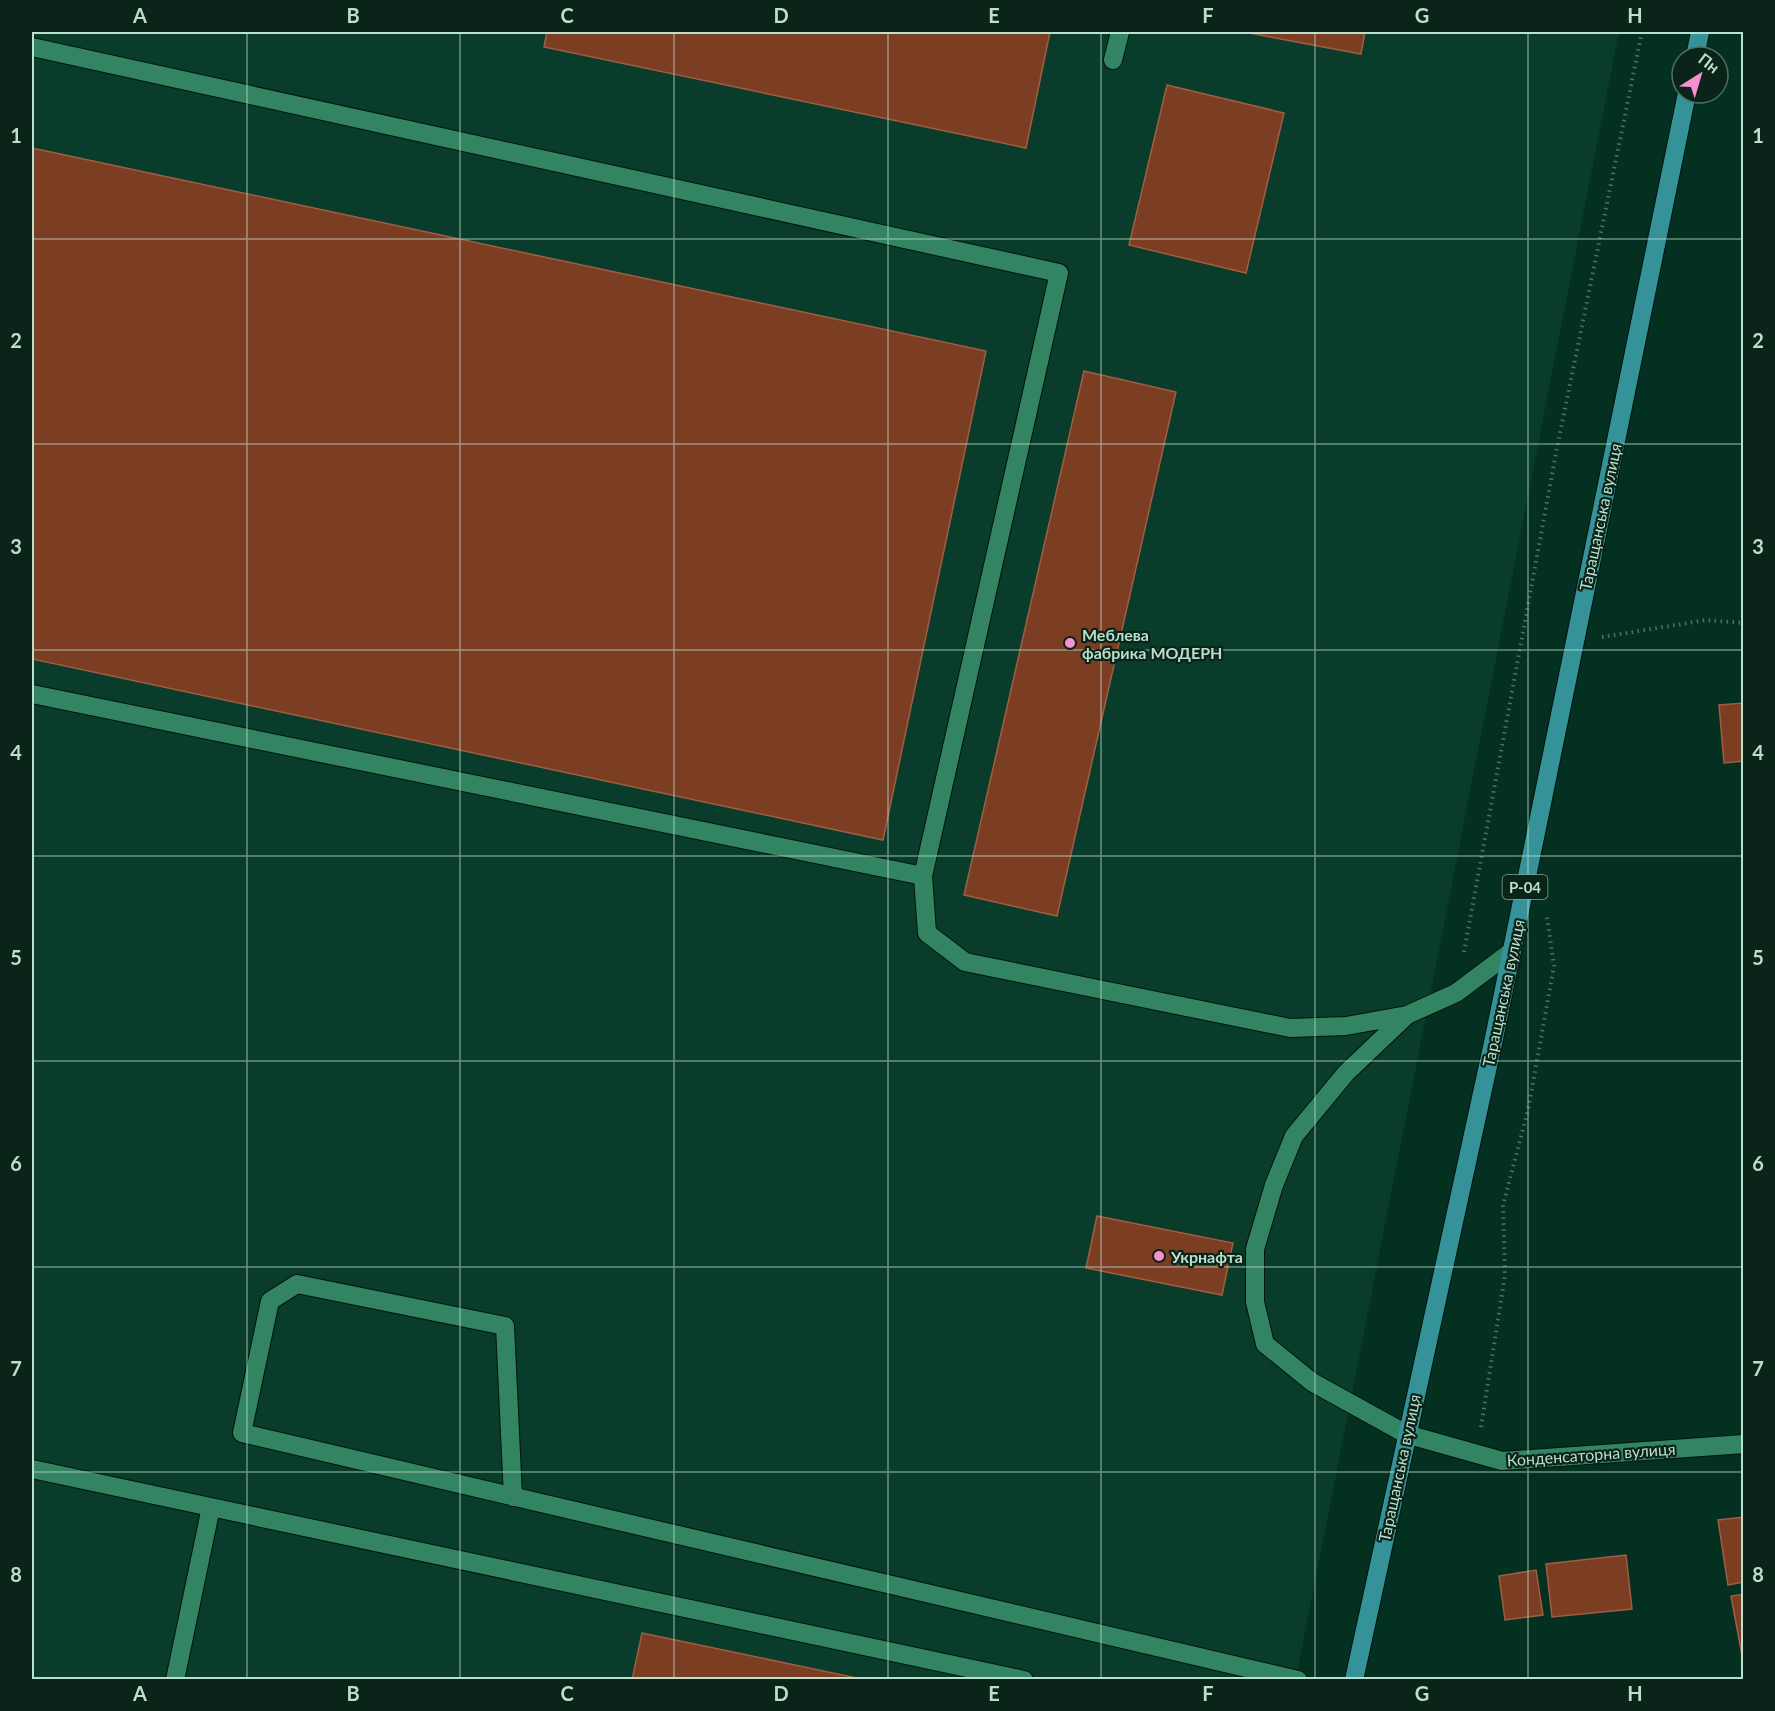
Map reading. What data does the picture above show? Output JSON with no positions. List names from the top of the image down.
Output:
{
  "streets": {
    "main road": ["Таращанська вулиця", "Р-04"],
    "street": ["Конденсаторна вулиця"]
  },
  "crossings": [
    ["Таращанська вулиця", "Конденсаторна вулиця"]
  ],
  "places": ["Меблева фабрика МОДЕРН", "Укрнафта"],
  "north": "top right",
  "grid": {
    "columns": [
      "A",
      "B",
      "C",
      "D",
      "E",
      "F",
      "G",
      "H"
    ],
    "rows": [
      "1",
      "2",
      "3",
      "4",
      "5",
      "6",
      "7",
      "8"
    ]
  }
}
